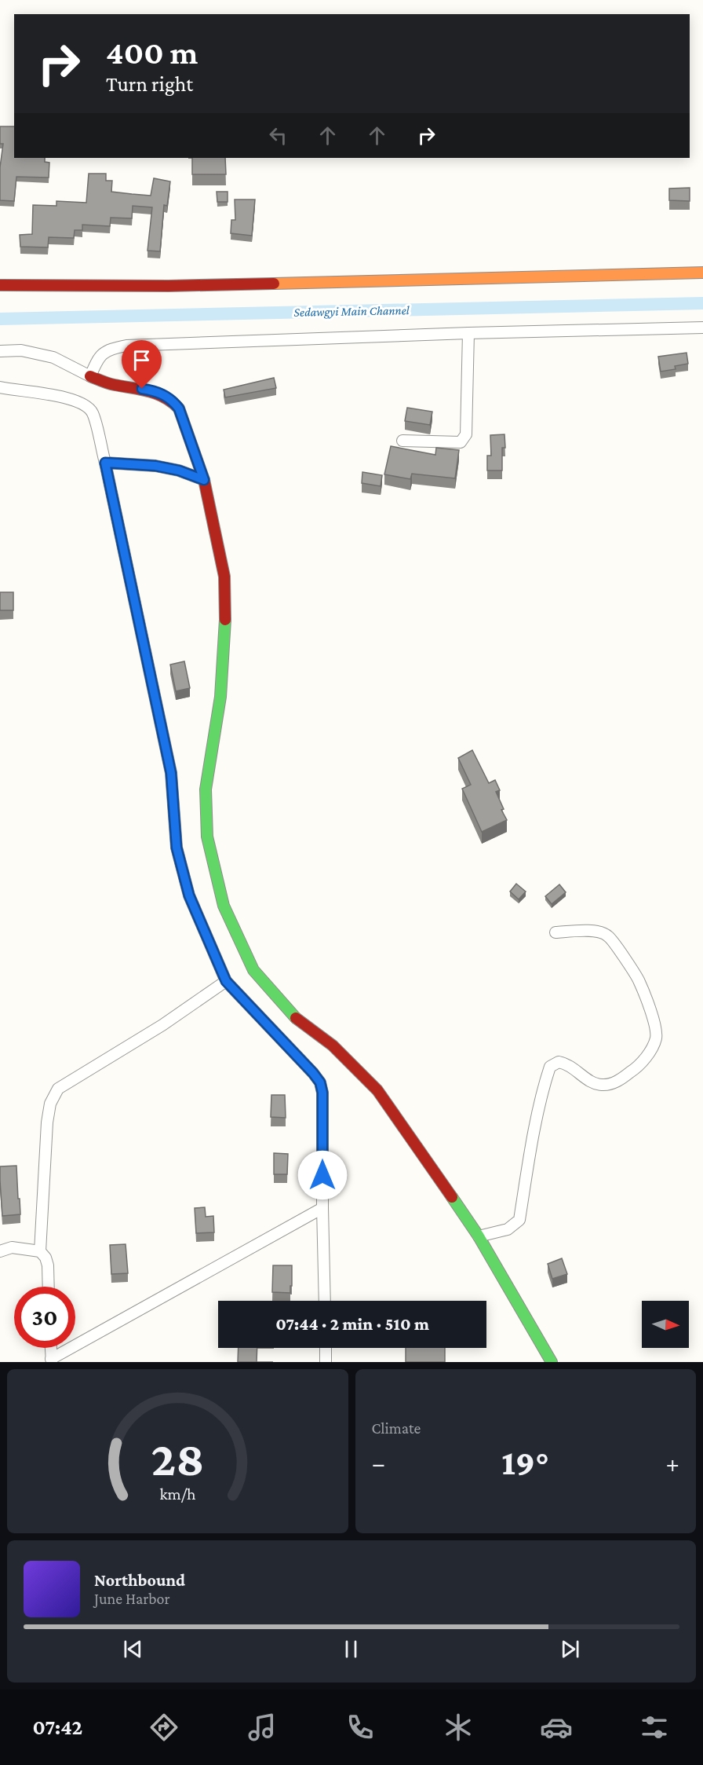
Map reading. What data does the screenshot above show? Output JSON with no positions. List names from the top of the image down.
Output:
{
  "water": ["Sedawgyi Main Channel"],
  "north": "right",
  "page": {
    "turn": ["400 m", "Turn right"],
    "limit": "30",
    "trip": "07:44 · 2 min · 510 m",
    "tile": "Climate",
    "heat": ["−", "19°", "+"],
    "song": ["Northbound", "June Harbor"],
    "tabs": "07:42",
    "gauge": ["28", "km/h"]
  }
}
